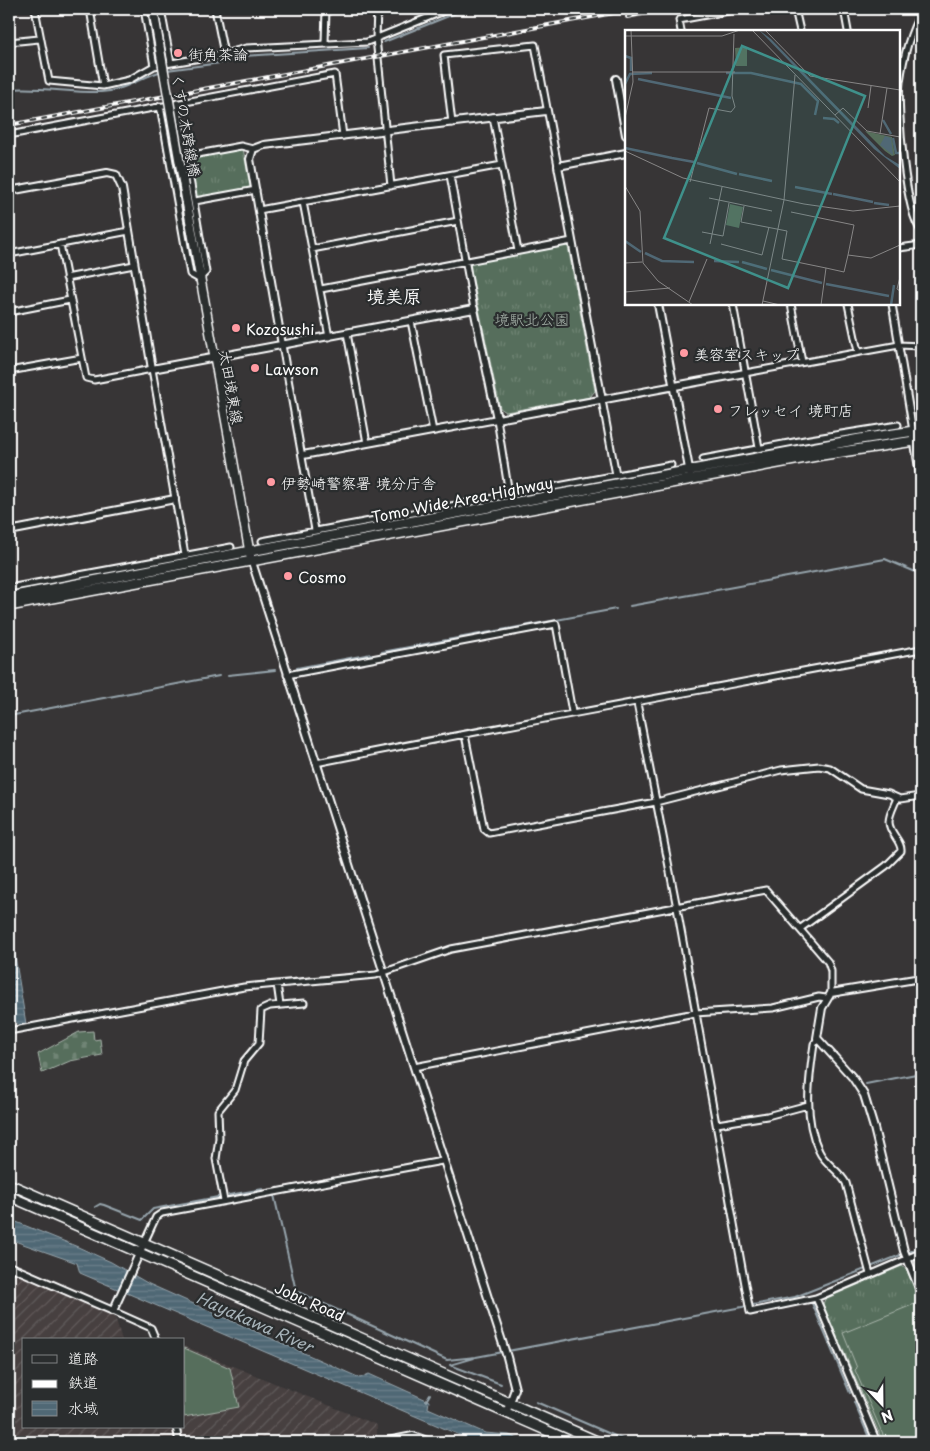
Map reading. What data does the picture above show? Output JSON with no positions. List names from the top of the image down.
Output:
{
  "streets": {
    "highway": ["Tomo Wide Area Highway", "Jobu Road"],
    "main road": ["くすの木跨線橋", "太田境東線"]
  },
  "crossings": [
    ["くすの木跨線橋", "太田境東線"],
    ["太田境東線", "Tomo Wide Area Highway"]
  ],
  "districts": ["境美原"],
  "water": ["Hayakawa River"],
  "parks": ["境駅北公園"],
  "places": [
    "街角茶論",
    "Kozosushi",
    "美容室スキップ",
    "Lawson",
    "フレッセイ 境町店",
    "伊勢崎警察署 境分庁舎",
    "Cosmo"
  ],
  "legend": ["道路", "鉄道", "水域"],
  "north": "bottom"
}
